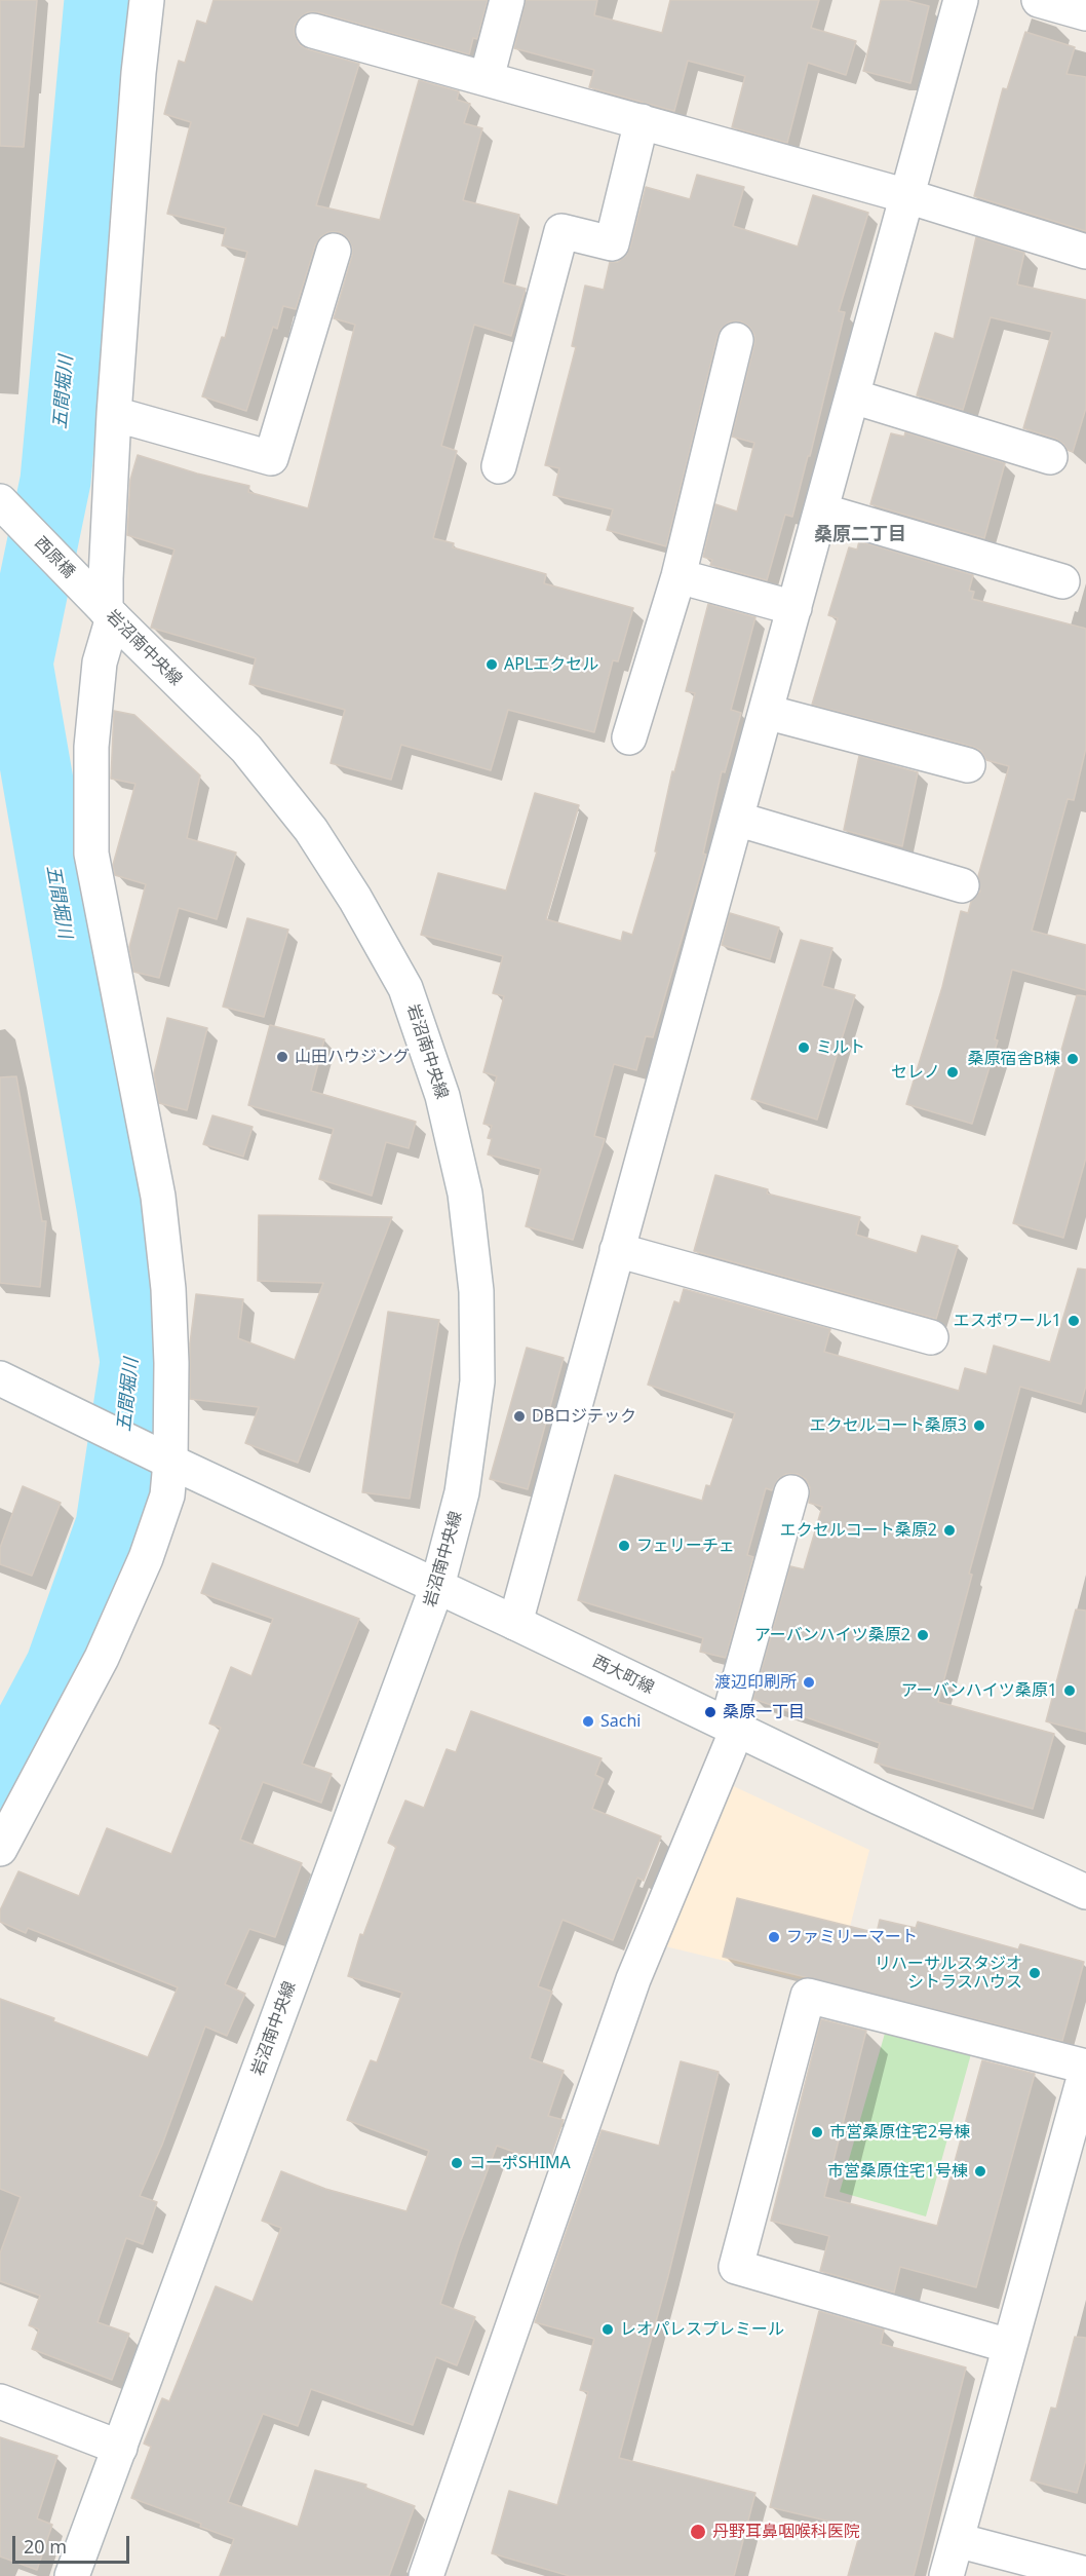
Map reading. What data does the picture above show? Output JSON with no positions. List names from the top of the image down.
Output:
{
  "streets": {
    "street": ["西原橋", "岩沼南中央線", "西大町線"]
  },
  "crossings": [
    ["西原橋", "岩沼南中央線"],
    ["岩沼南中央線", "西大町線"]
  ],
  "districts": ["桑原二丁目"],
  "water": ["五間堀川"],
  "places": [
    "APLエクセル",
    "ミルト",
    "山田ハウジング",
    "桑原宿舎B棟",
    "セレノ",
    "エスポワール1",
    "DBロジテック",
    "エクセルコート桑原3",
    "エクセルコート桑原2",
    "フェリーチェ",
    "アーバンハイツ桑原2",
    "渡辺印刷所",
    "アーバンハイツ桑原1",
    "桑原一丁目",
    "Sachi",
    "ファミリーマート",
    "リハーサルスタジオ シトラスハウス",
    "市営桑原住宅2号棟",
    "コーポSHIMA",
    "市営桑原住宅1号棟",
    "レオパレスプレミール",
    "丹野耳鼻咽喉科医院"
  ],
  "scale_bar": "20 m"
}
